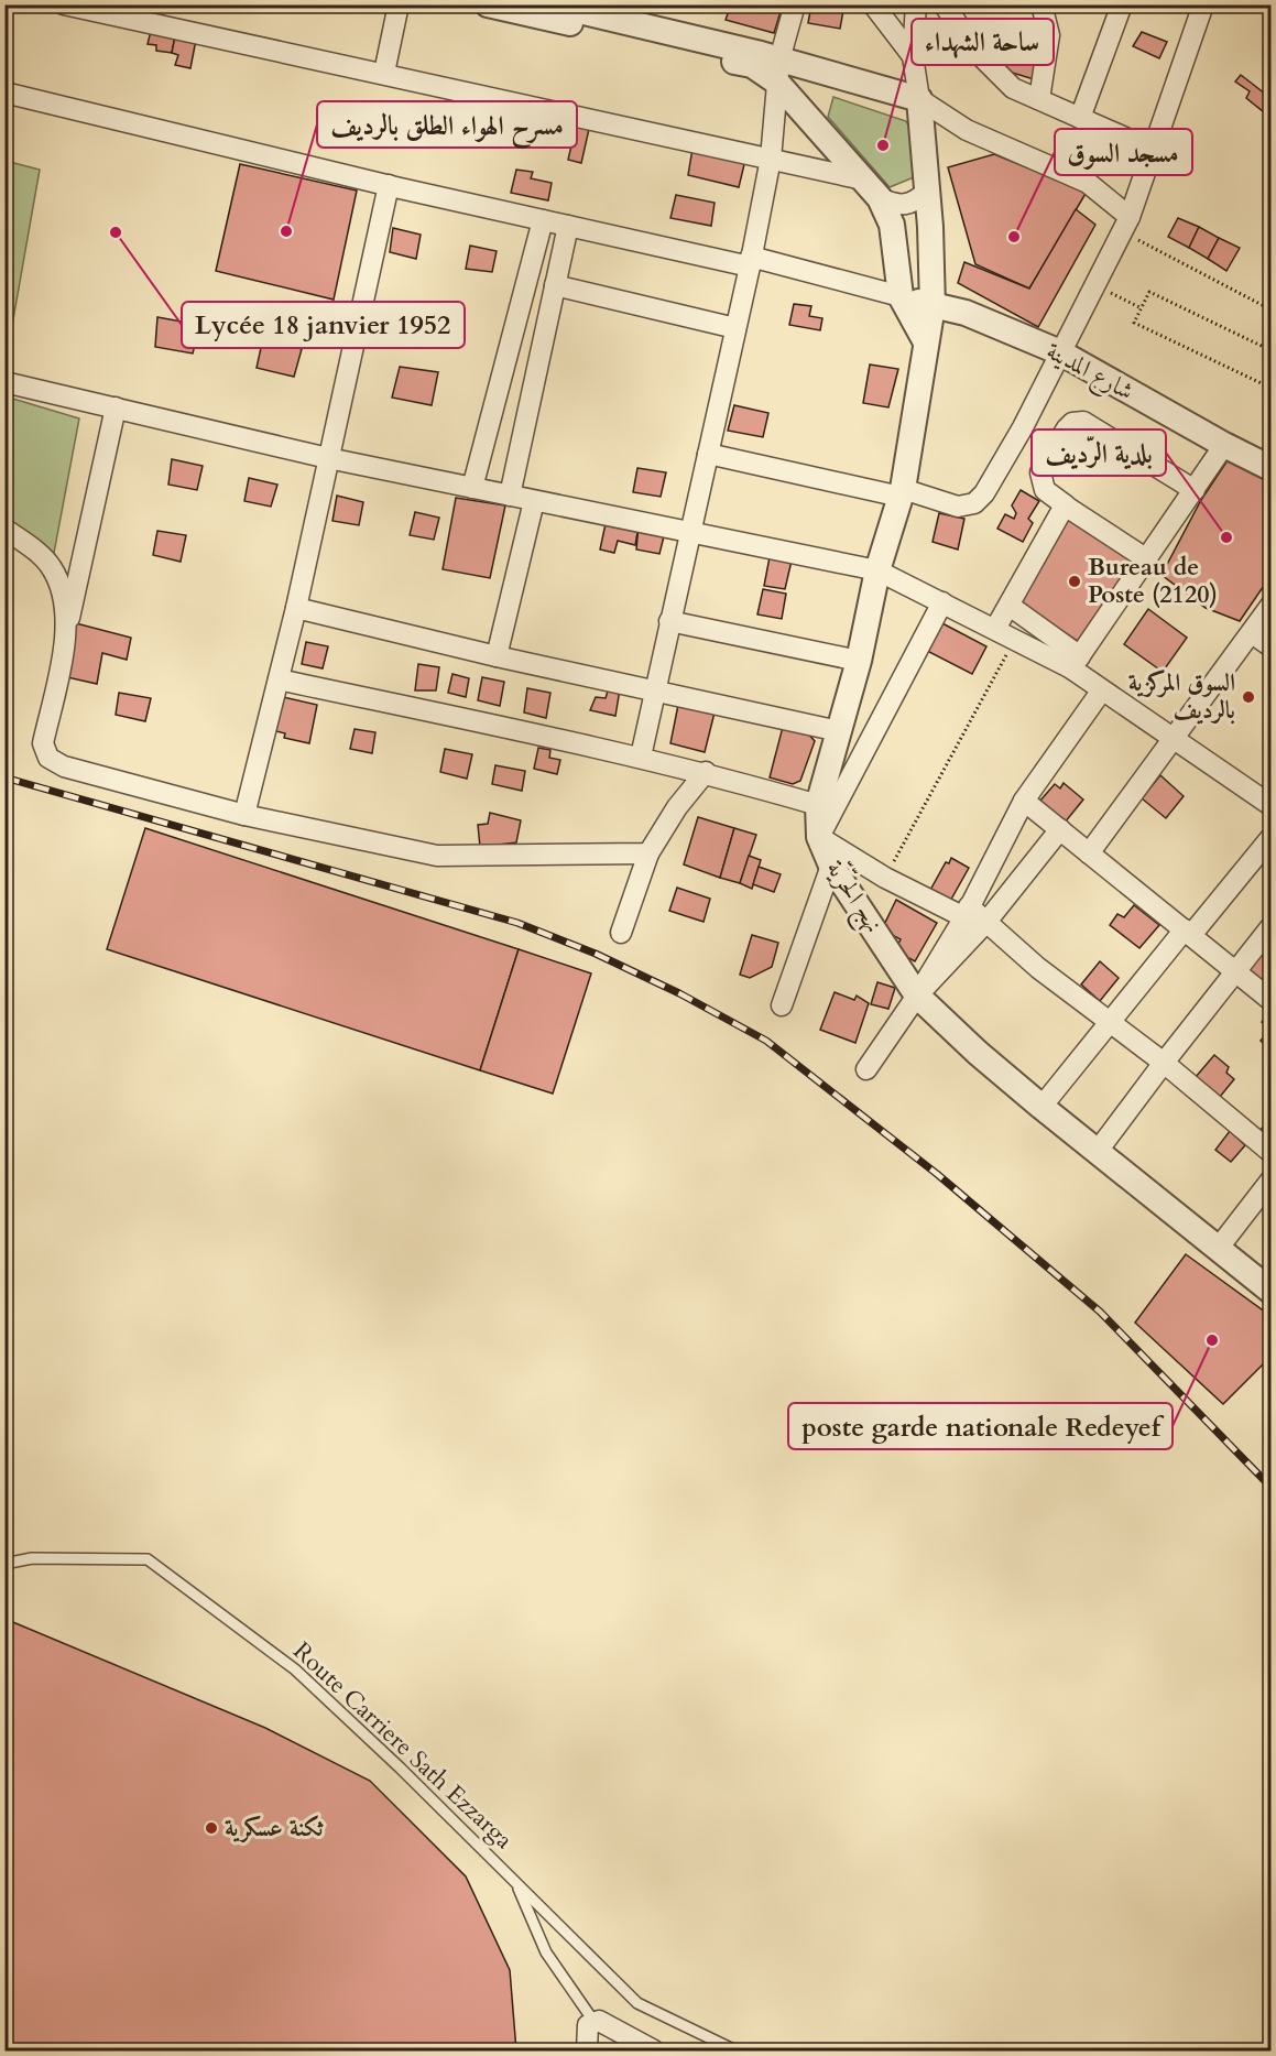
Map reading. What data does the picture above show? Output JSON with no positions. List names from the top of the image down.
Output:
{
  "streets": {
    "street": ["شارع المدينة", "نهج الحرّيّة"],
    "lane": ["Route Carriere Sath Ezzarga"]
  },
  "crossings": [
    ["شارع المدينة", "نهج الحرّيّة"]
  ],
  "places": [
    "ساحة الشهداء",
    "مسرح الهواء الطلق بالرديف",
    "Lycée 18 janvier 1952",
    "مسجد السوق",
    "بلدية الرّديف",
    "Bureau de Poste (2120)",
    "السوق المركزية بالرديف",
    "poste garde nationale Redeyef",
    "ثكنة عسكرية"
  ]
}
